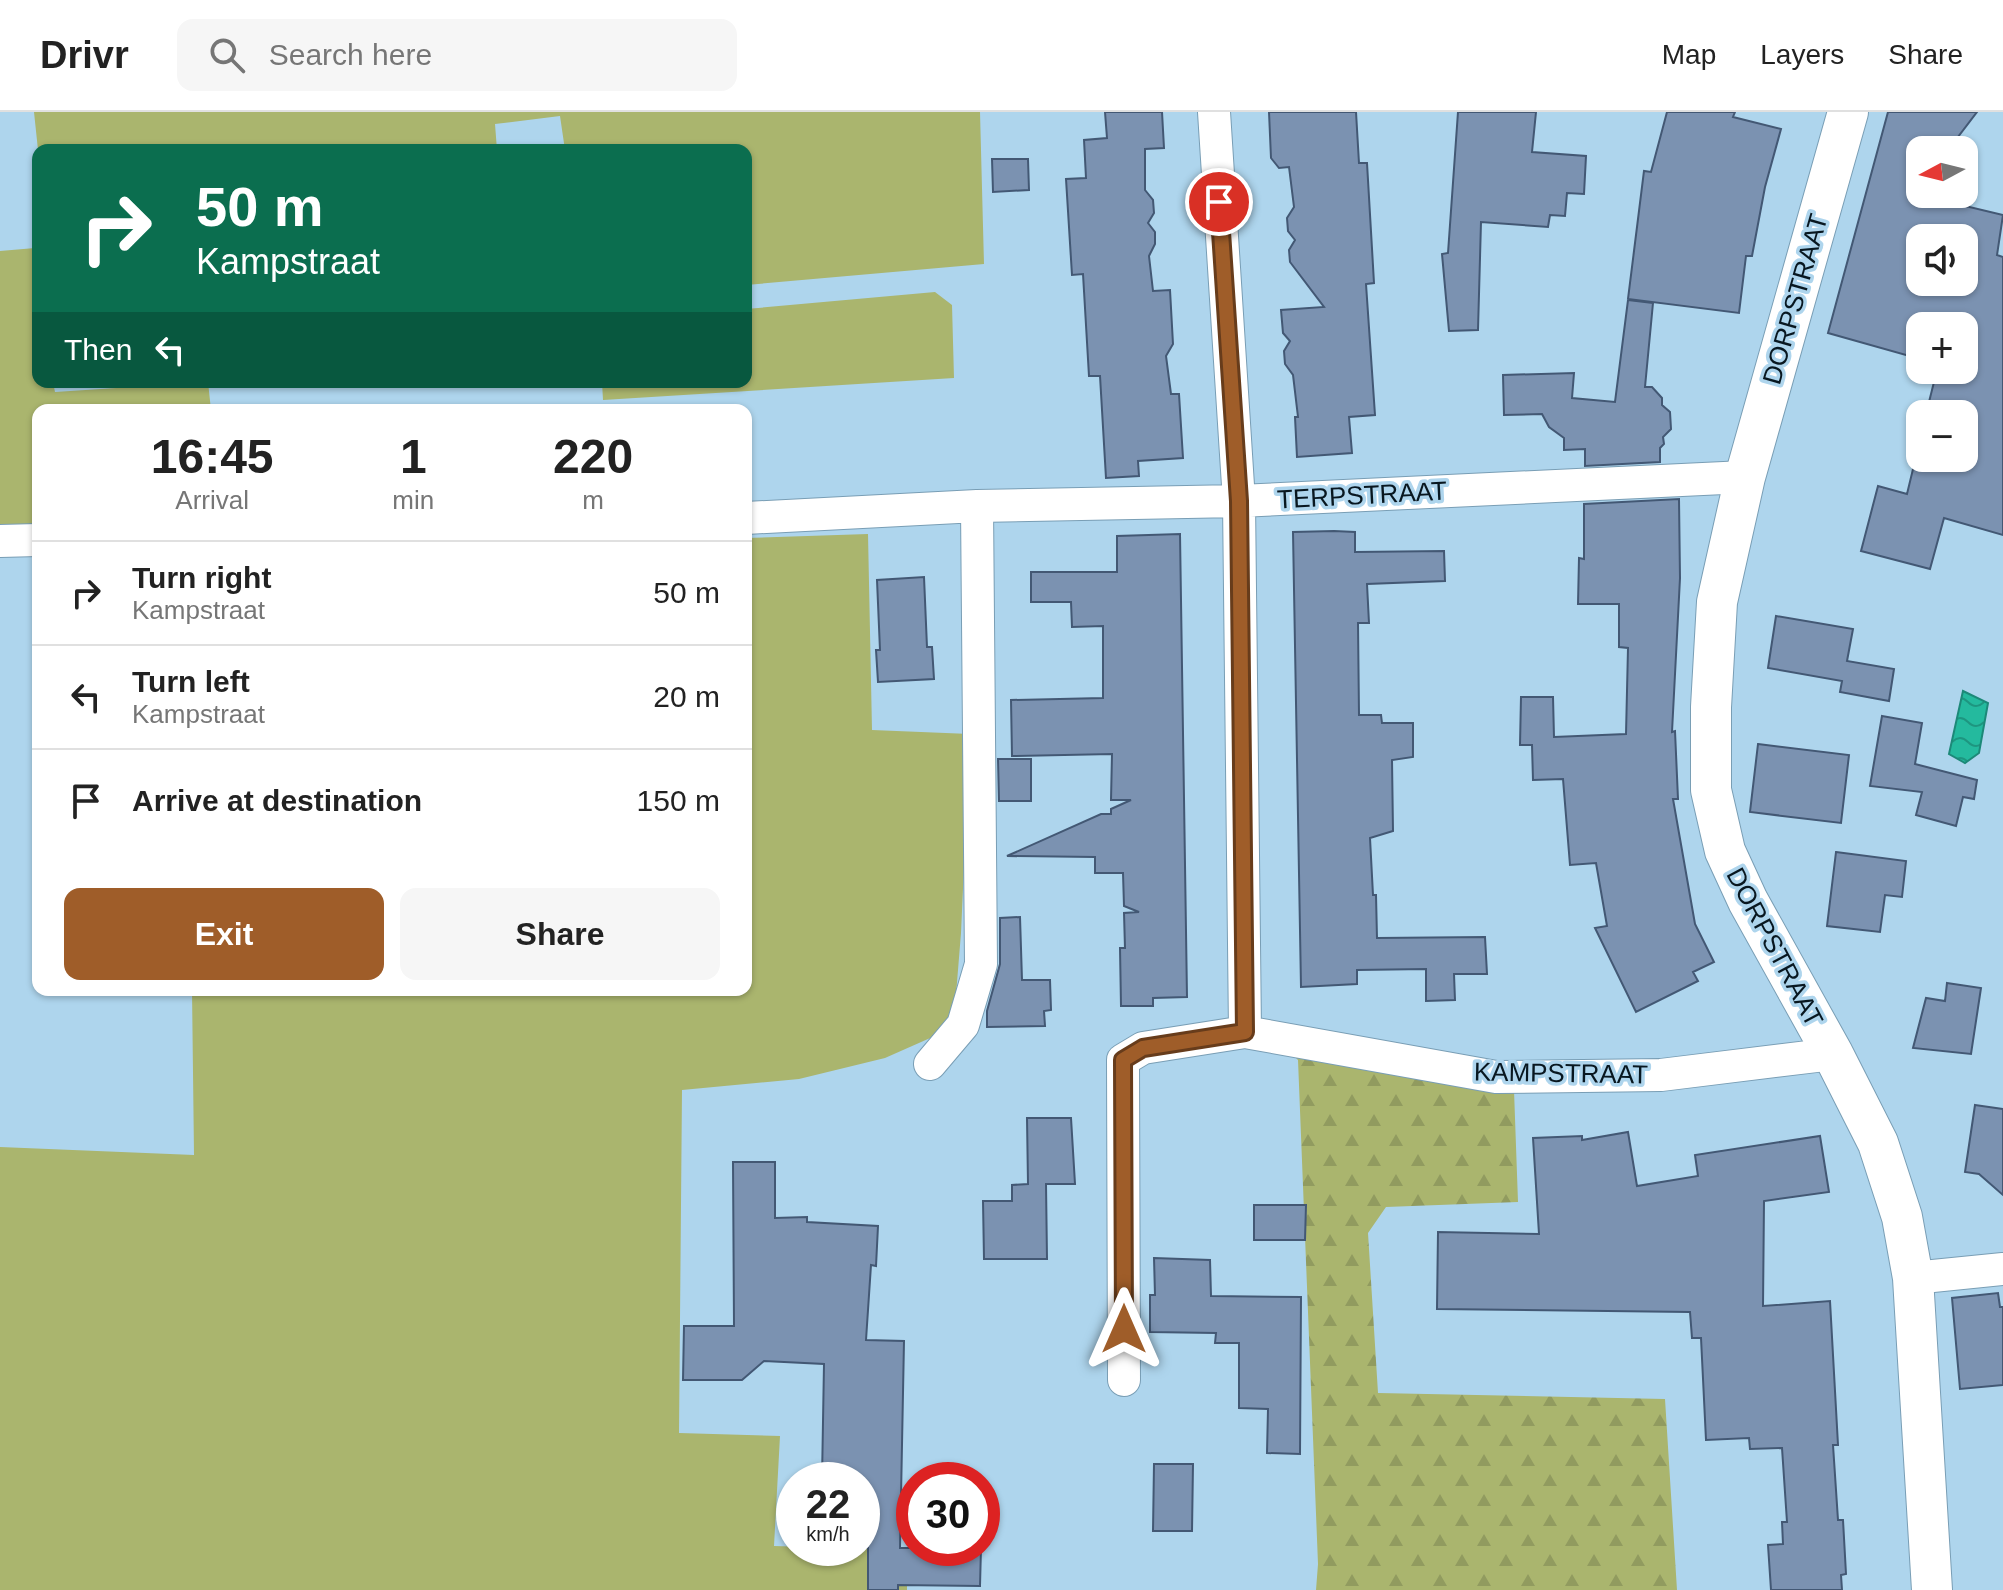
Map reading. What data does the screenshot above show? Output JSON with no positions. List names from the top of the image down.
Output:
{
  "streets": {
    "street": ["DORPSTRAAT", "TERPSTRAAT", "KAMPSTRAAT"]
  },
  "crossings": [
    ["DORPSTRAAT", "TERPSTRAAT"],
    ["DORPSTRAAT", "KAMPSTRAAT"]
  ],
  "north": "left",
  "page": {
    "header": "Drivr",
    "search": "Search here",
    "nav": ["Map", "Layers", "Share"],
    "map_buttons": ["+", "−"],
    "turn": ["50 m", "Kampstraat"],
    "then": "Then",
    "eta": [
      "16:45",
      "Arrival",
      "1",
      "min",
      "220",
      "m"
    ],
    "list": [
      {
        "name": "Turn right",
        "note": "Kampstraat",
        "value": "50 m"
      },
      {
        "name": "Turn left",
        "note": "Kampstraat",
        "value": "20 m"
      },
      {
        "name": "Arrive at destination",
        "value": "150 m"
      }
    ],
    "buttons": ["Exit", "Share"],
    "speed": "22 km/h",
    "limit": "30"
  }
}
